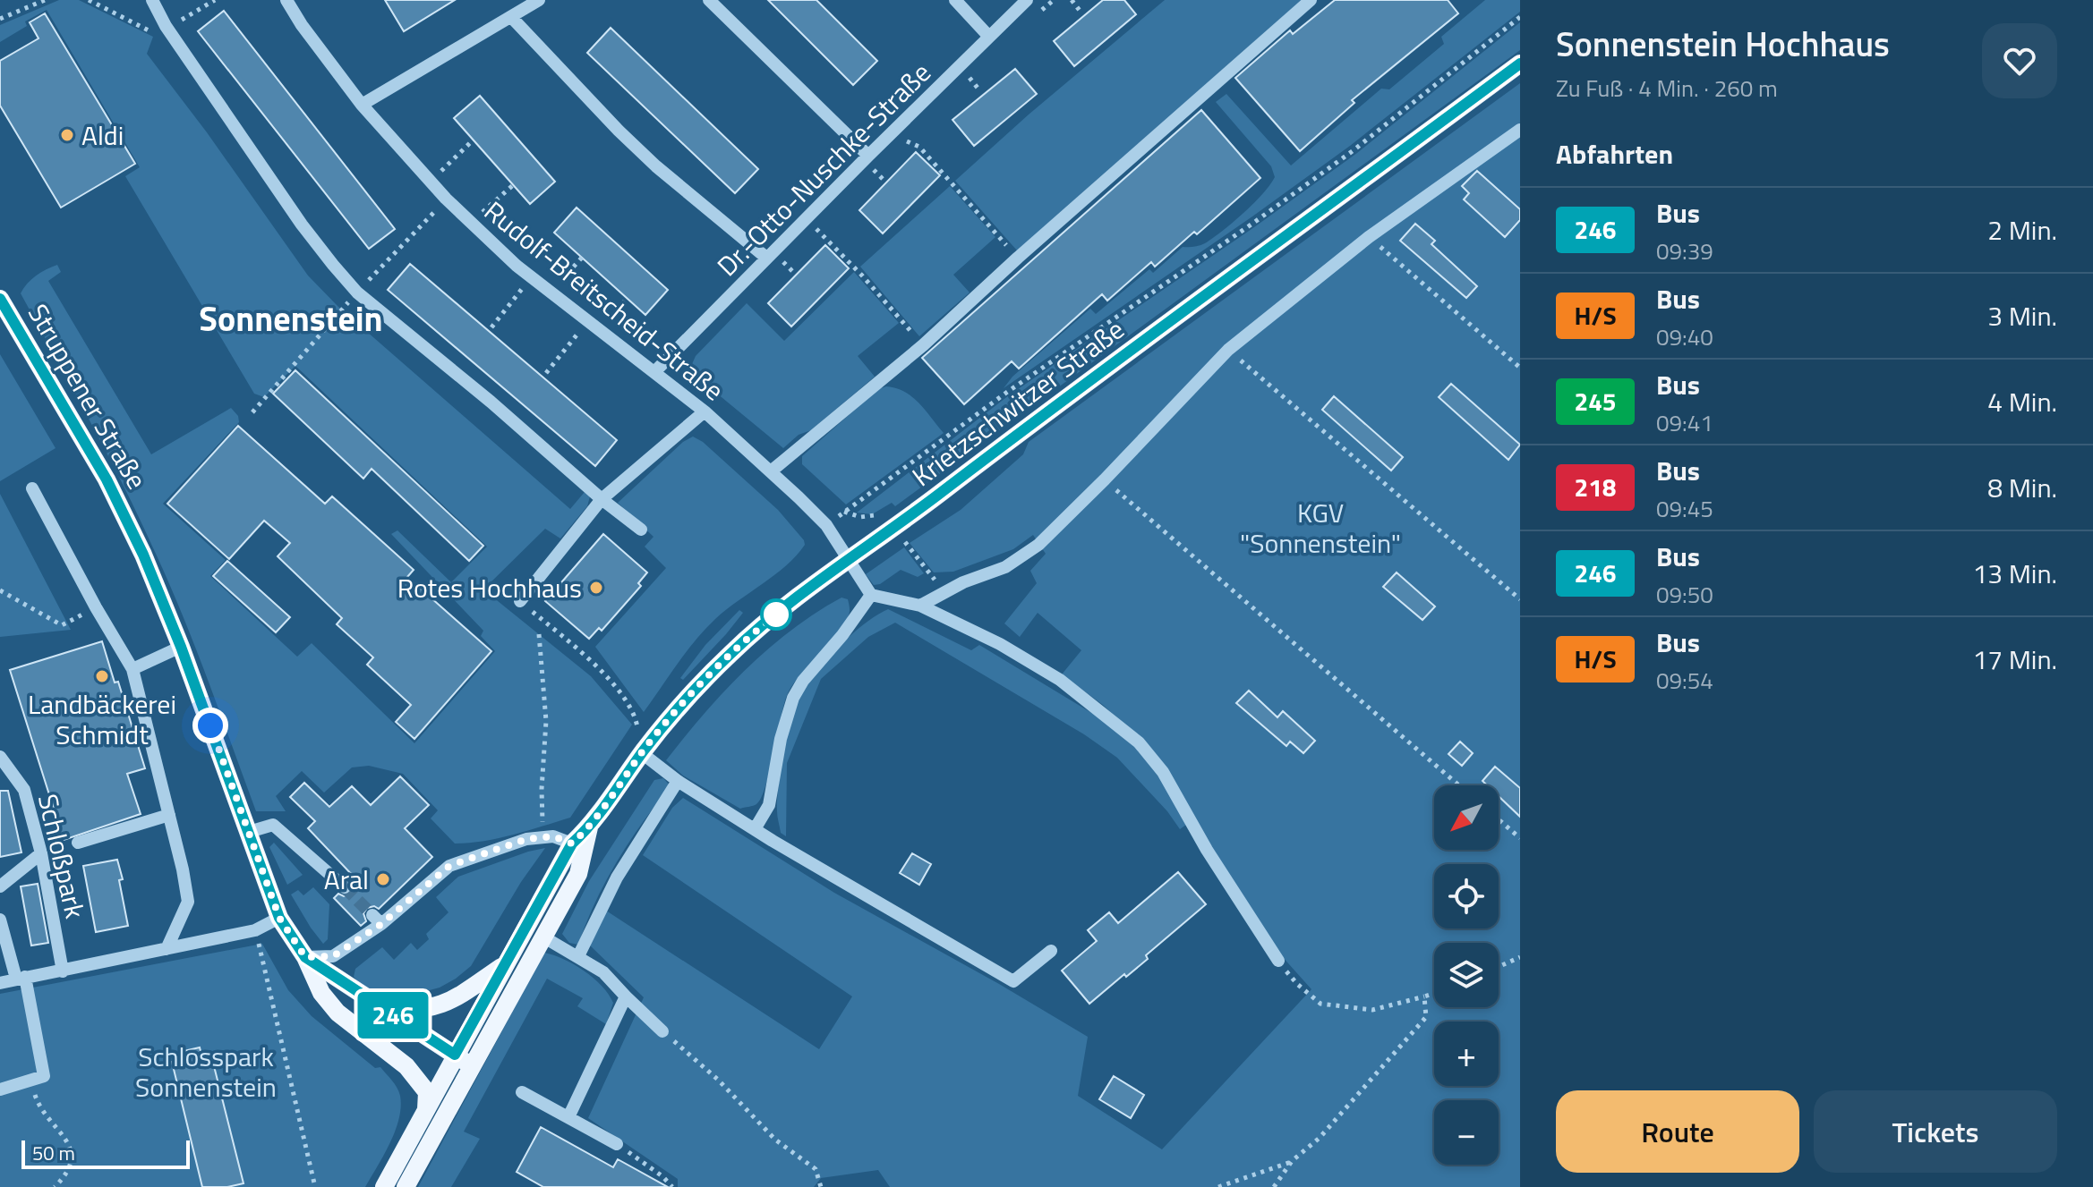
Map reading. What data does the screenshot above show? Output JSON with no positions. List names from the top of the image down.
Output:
{
  "streets": {
    "main road": ["Struppener Straße", "Krietzschwitzer Straße"],
    "street": ["Dr.-Otto-Nuschke-Straße", "Rudolf-Breitscheid-Straße", "Schloßpark"]
  },
  "crossings": [
    ["Dr.-Otto-Nuschke-Straße", "Rudolf-Breitscheid-Straße"],
    ["Rudolf-Breitscheid-Straße", "Krietzschwitzer Straße"],
    ["Struppener Straße", "Krietzschwitzer Straße"]
  ],
  "districts": ["Sonnenstein"],
  "parks": ["KGV \"Sonnenstein\"", "Schlosspark Sonnenstein"],
  "places": [
    "Aldi",
    "Rotes Hochhaus",
    "Landbäckerei Schmidt",
    "Aral"
  ],
  "lines": ["bus line 246"],
  "scale_bar": "50 m",
  "north": "bottom left",
  "page": {
    "on_map": "246",
    "heading": [
      ["Sonnenstein Hochhaus", "Zu Fuß · 4 Min. · 260 m"],
      "Abfahrten"
    ],
    "list": [
      {
        "mark": "246",
        "name": "Bus",
        "note": "09:39",
        "value": "2 Min."
      },
      {
        "mark": "H/S",
        "name": "Bus",
        "note": "09:40",
        "value": "3 Min."
      },
      {
        "mark": "245",
        "name": "Bus",
        "note": "09:41",
        "value": "4 Min."
      },
      {
        "mark": "218",
        "name": "Bus",
        "note": "09:45",
        "value": "8 Min."
      },
      {
        "mark": "246",
        "name": "Bus",
        "note": "09:50",
        "value": "13 Min."
      },
      {
        "mark": "H/S",
        "name": "Bus",
        "note": "09:54",
        "value": "17 Min."
      }
    ],
    "map_buttons": ["+", "−"],
    "buttons": ["Route", "Tickets"],
    "scale": "50 m"
  }
}
